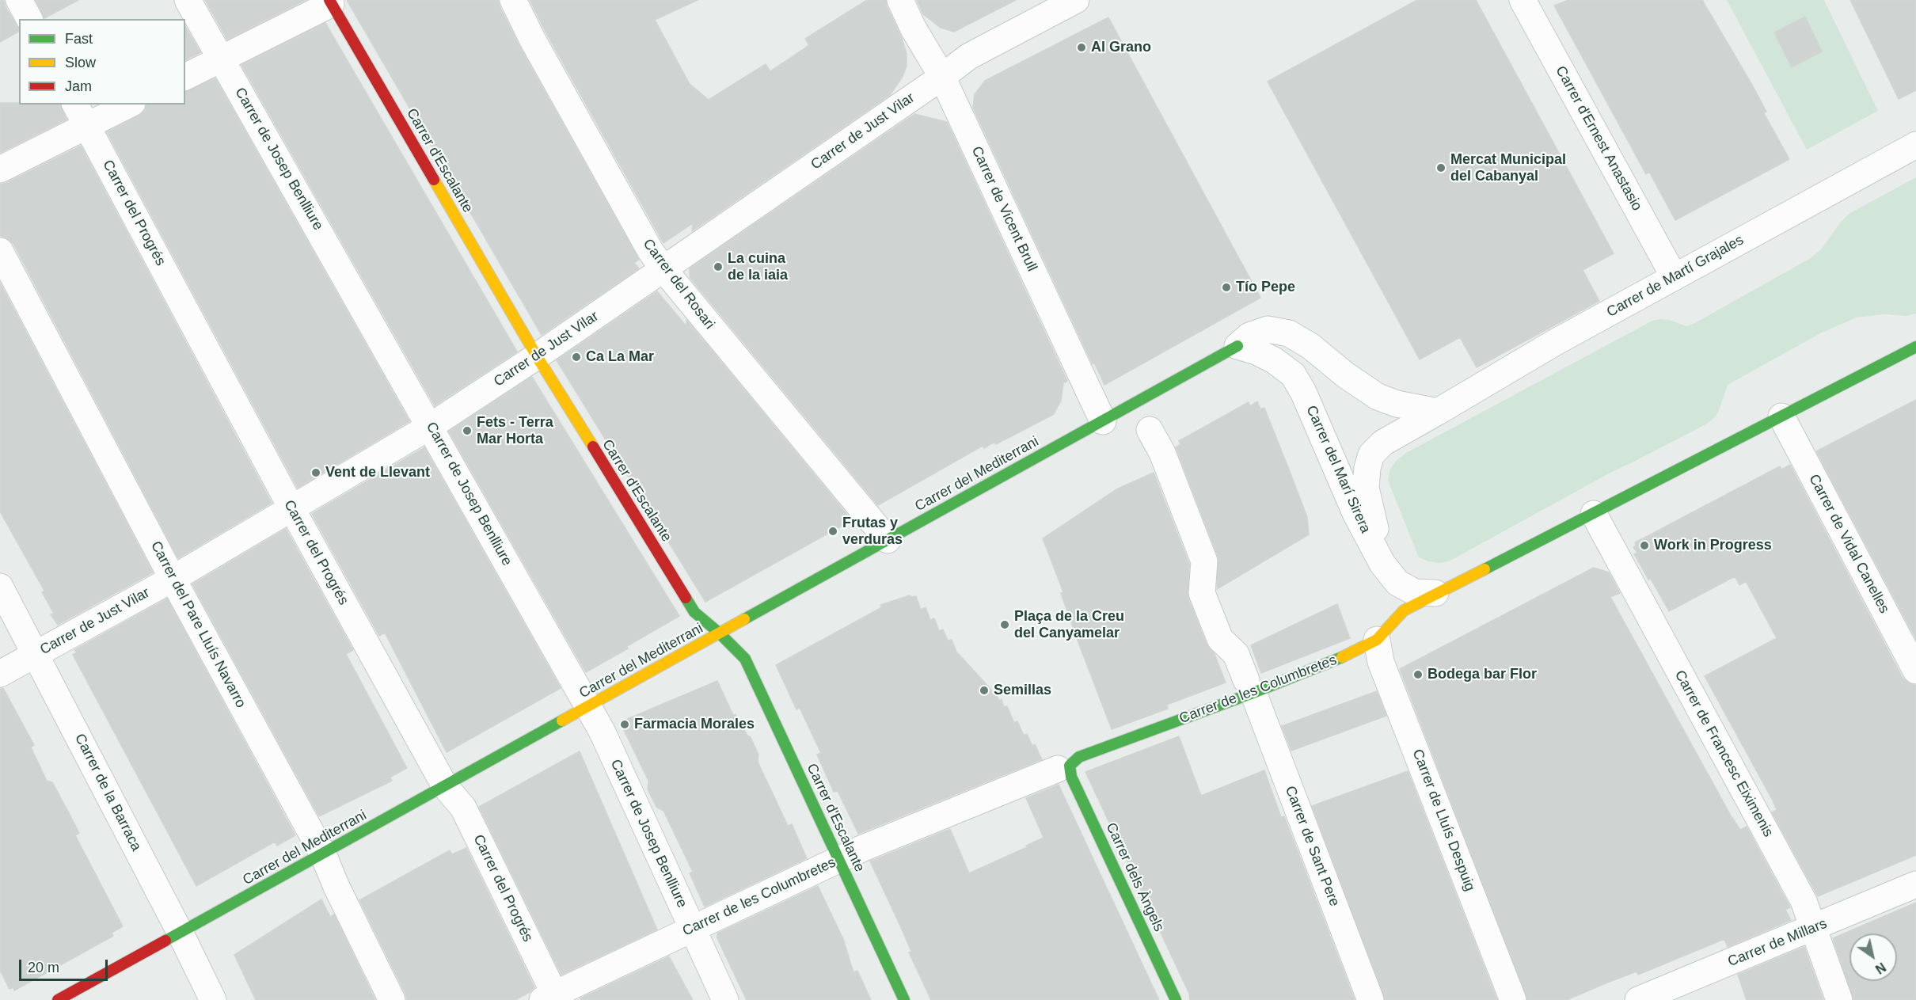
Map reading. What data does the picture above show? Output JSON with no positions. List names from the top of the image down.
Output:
{
  "streets": {
    "street": [
      "Carrer de Just Vilar",
      "Carrer d'Ernest Anastasio",
      "Carrer de Josep Benlliure",
      "Carrer d'Escalante",
      "Carrer de Vicent Brull",
      "Carrer del Progrés",
      "Carrer de Martí Grajales",
      "Carrer del Rosari",
      "Carrer del Marí Sirera",
      "Carrer del Mediterrani",
      "Carrer de Vidal Canelles",
      "Carrer del Pare Lluís Navarro",
      "Carrer de les Columbretes",
      "Carrer de Francesc Eiximenis",
      "Carrer de la Barraca",
      "Carrer de Lluís Despuig",
      "Carrer de Sant Pere",
      "Carrer dels Àngels",
      "Carrer de Millars"
    ]
  },
  "crossings": [
    ["Carrer de Just Vilar", "Carrer de Josep Benlliure"],
    ["Carrer de Just Vilar", "Carrer d'Escalante"],
    ["Carrer de Just Vilar", "Carrer de Vicent Brull"],
    ["Carrer de Just Vilar", "Carrer del Progrés"],
    ["Carrer de Just Vilar", "Carrer del Rosari"],
    ["Carrer de Just Vilar", "Carrer del Pare Lluís Navarro"],
    ["Carrer de Just Vilar", "Carrer de la Barraca"],
    ["Carrer d'Ernest Anastasio", "Carrer de Martí Grajales"],
    ["Carrer de Josep Benlliure", "Carrer del Mediterrani"],
    ["Carrer de Josep Benlliure", "Carrer de les Columbretes"],
    ["Carrer d'Escalante", "Carrer del Mediterrani"],
    ["Carrer d'Escalante", "Carrer de les Columbretes"],
    ["Carrer de Vicent Brull", "Carrer del Mediterrani"],
    ["Carrer del Progrés", "Carrer del Mediterrani"],
    ["Carrer del Progrés", "Carrer de les Columbretes"],
    ["Carrer de Martí Grajales", "Carrer del Marí Sirera"],
    ["Carrer del Rosari", "Carrer del Mediterrani"],
    ["Carrer del Marí Sirera", "Carrer del Mediterrani"],
    ["Carrer del Marí Sirera", "Carrer de les Columbretes"],
    ["Carrer del Mediterrani", "Carrer del Pare Lluís Navarro"],
    ["Carrer del Mediterrani", "Carrer de la Barraca"],
    ["Carrer de les Columbretes", "Carrer de Lluís Despuig"],
    ["Carrer de les Columbretes", "Carrer de Sant Pere"],
    ["Carrer de les Columbretes", "Carrer dels Àngels"],
    ["Carrer de Francesc Eiximenis", "Carrer de Millars"]
  ],
  "places": [
    "Al Grano",
    "Mercat Municipal del Cabanyal",
    "La cuina de la iaia",
    "Tío Pepe",
    "Ca La Mar",
    "Fets - Terra Mar Horta",
    "Vent de Llevant",
    "Frutas y verduras",
    "Work in Progress",
    "Plaça de la Creu del Canyamelar",
    "Bodega bar Flor",
    "Semillas",
    "Farmacia Morales"
  ],
  "legend": ["Fast", "Slow", "Jam"],
  "scale_bar": "20 m",
  "north": "bottom right"
}
